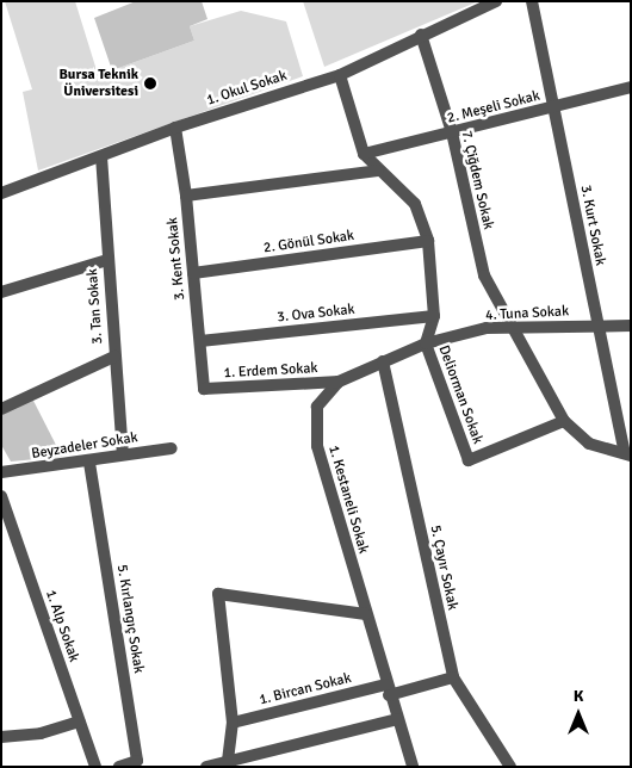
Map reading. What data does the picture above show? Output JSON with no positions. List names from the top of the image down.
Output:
{
  "streets": {
    "street": [
      "1. Okul Sokak",
      "2. Meşeli Sokak",
      "7. Çiğdem Sokak",
      "3. Kurt Sokak",
      "2. Gönül Sokak",
      "3. Kent Sokak",
      "3. Tan Sokak",
      "3. Ova Sokak",
      "4. Tuna Sokak",
      "1. Erdem Sokak",
      "Deliorman Sokak",
      "Beyzadeler Sokak",
      "1. Kestaneli Sokak",
      "5. Çayır Sokak",
      "5. Kırlangıç Sokak",
      "1. Alp Sokak",
      "1. Bircan Sokak"
    ]
  },
  "crossings": [
    ["1. Okul Sokak", "7. Çiğdem Sokak"],
    ["1. Okul Sokak", "3. Kent Sokak"],
    ["1. Okul Sokak", "3. Tan Sokak"],
    ["2. Meşeli Sokak", "7. Çiğdem Sokak"],
    ["2. Meşeli Sokak", "3. Kurt Sokak"],
    ["7. Çiğdem Sokak", "3. Kurt Sokak"],
    ["7. Çiğdem Sokak", "4. Tuna Sokak"],
    ["7. Çiğdem Sokak", "Deliorman Sokak"],
    ["3. Kurt Sokak", "4. Tuna Sokak"],
    ["2. Gönül Sokak", "3. Kent Sokak"],
    ["3. Kent Sokak", "3. Ova Sokak"],
    ["3. Kent Sokak", "1. Erdem Sokak"],
    ["3. Tan Sokak", "Beyzadeler Sokak"],
    ["4. Tuna Sokak", "Deliorman Sokak"],
    ["4. Tuna Sokak", "1. Kestaneli Sokak"],
    ["1. Erdem Sokak", "1. Kestaneli Sokak"],
    ["Deliorman Sokak", "1. Kestaneli Sokak"],
    ["Beyzadeler Sokak", "5. Kırlangıç Sokak"],
    ["1. Kestaneli Sokak", "5. Çayır Sokak"],
    ["1. Kestaneli Sokak", "1. Bircan Sokak"],
    ["5. Çayır Sokak", "1. Bircan Sokak"]
  ],
  "places": ["Bursa Teknik Üniversitesi"],
  "north": "top"
}
